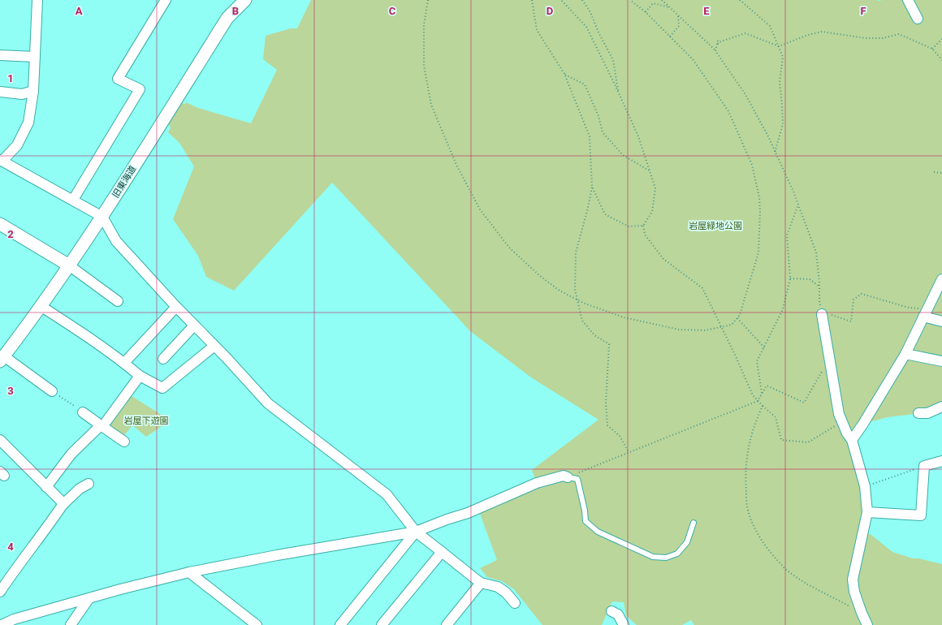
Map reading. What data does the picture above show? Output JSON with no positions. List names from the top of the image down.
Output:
{
  "streets": {
    "street": ["旧東海道"]
  },
  "parks": ["岩屋緑地公園", "岩屋下遊園"],
  "grid": {
    "columns": [
      "A",
      "B",
      "C",
      "D",
      "E",
      "F"
    ],
    "rows": [
      "1",
      "2",
      "3",
      "4"
    ]
  }
}
